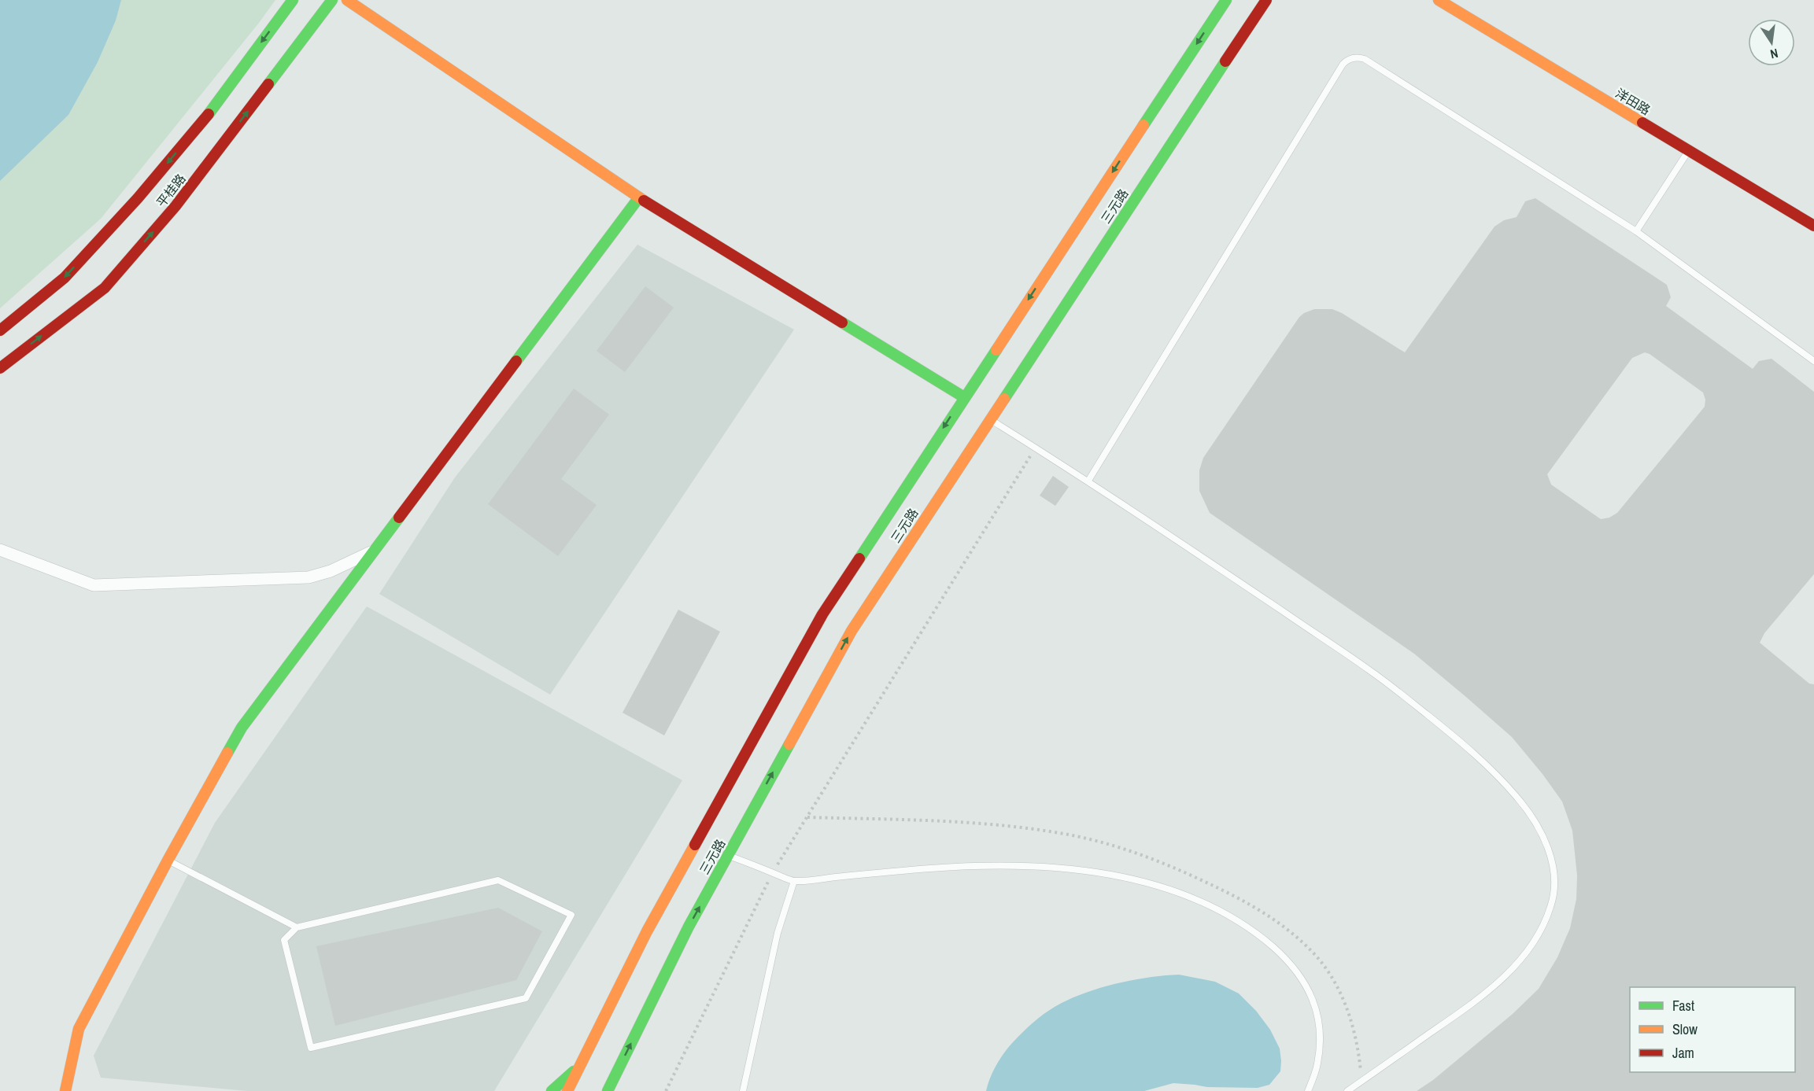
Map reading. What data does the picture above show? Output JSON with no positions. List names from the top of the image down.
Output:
{
  "streets": {
    "main road": ["洋田路", "平桂路", "三元路"]
  },
  "legend": ["Fast", "Slow", "Jam"],
  "north": "bottom"
}
